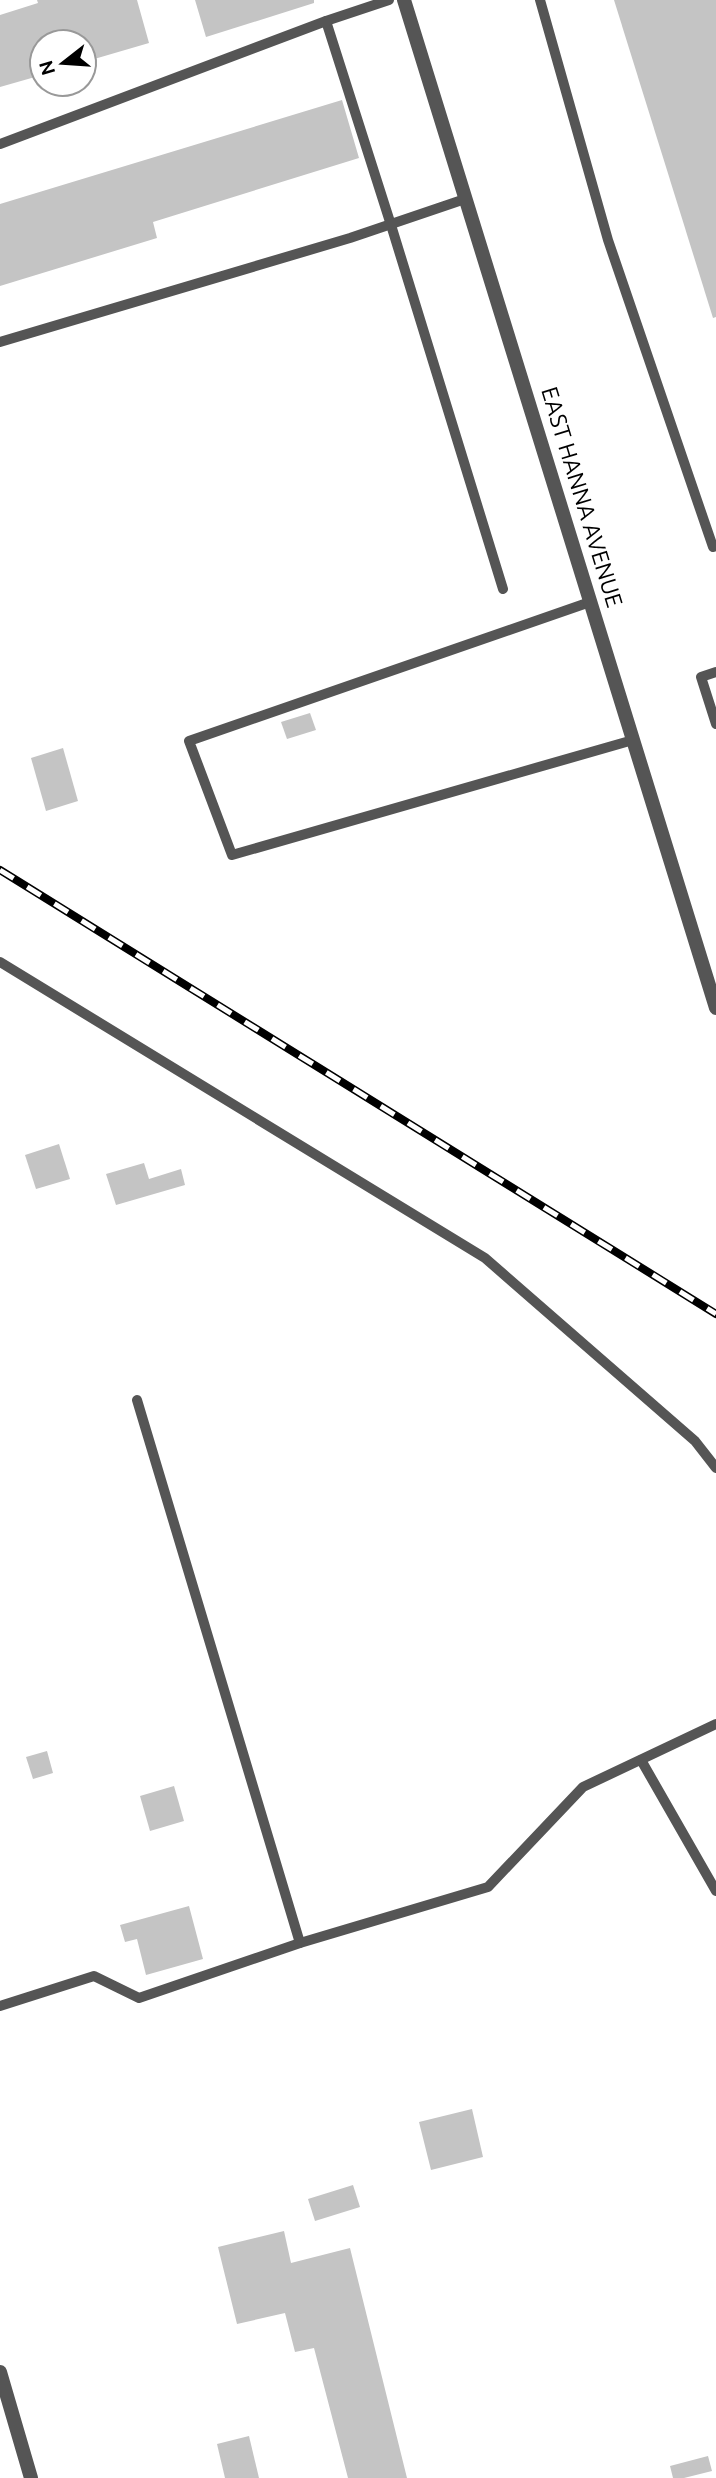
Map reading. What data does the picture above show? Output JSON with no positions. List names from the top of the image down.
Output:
{
  "streets": {
    "street": ["EAST HANNA AVENUE"]
  },
  "north": "left"
}
